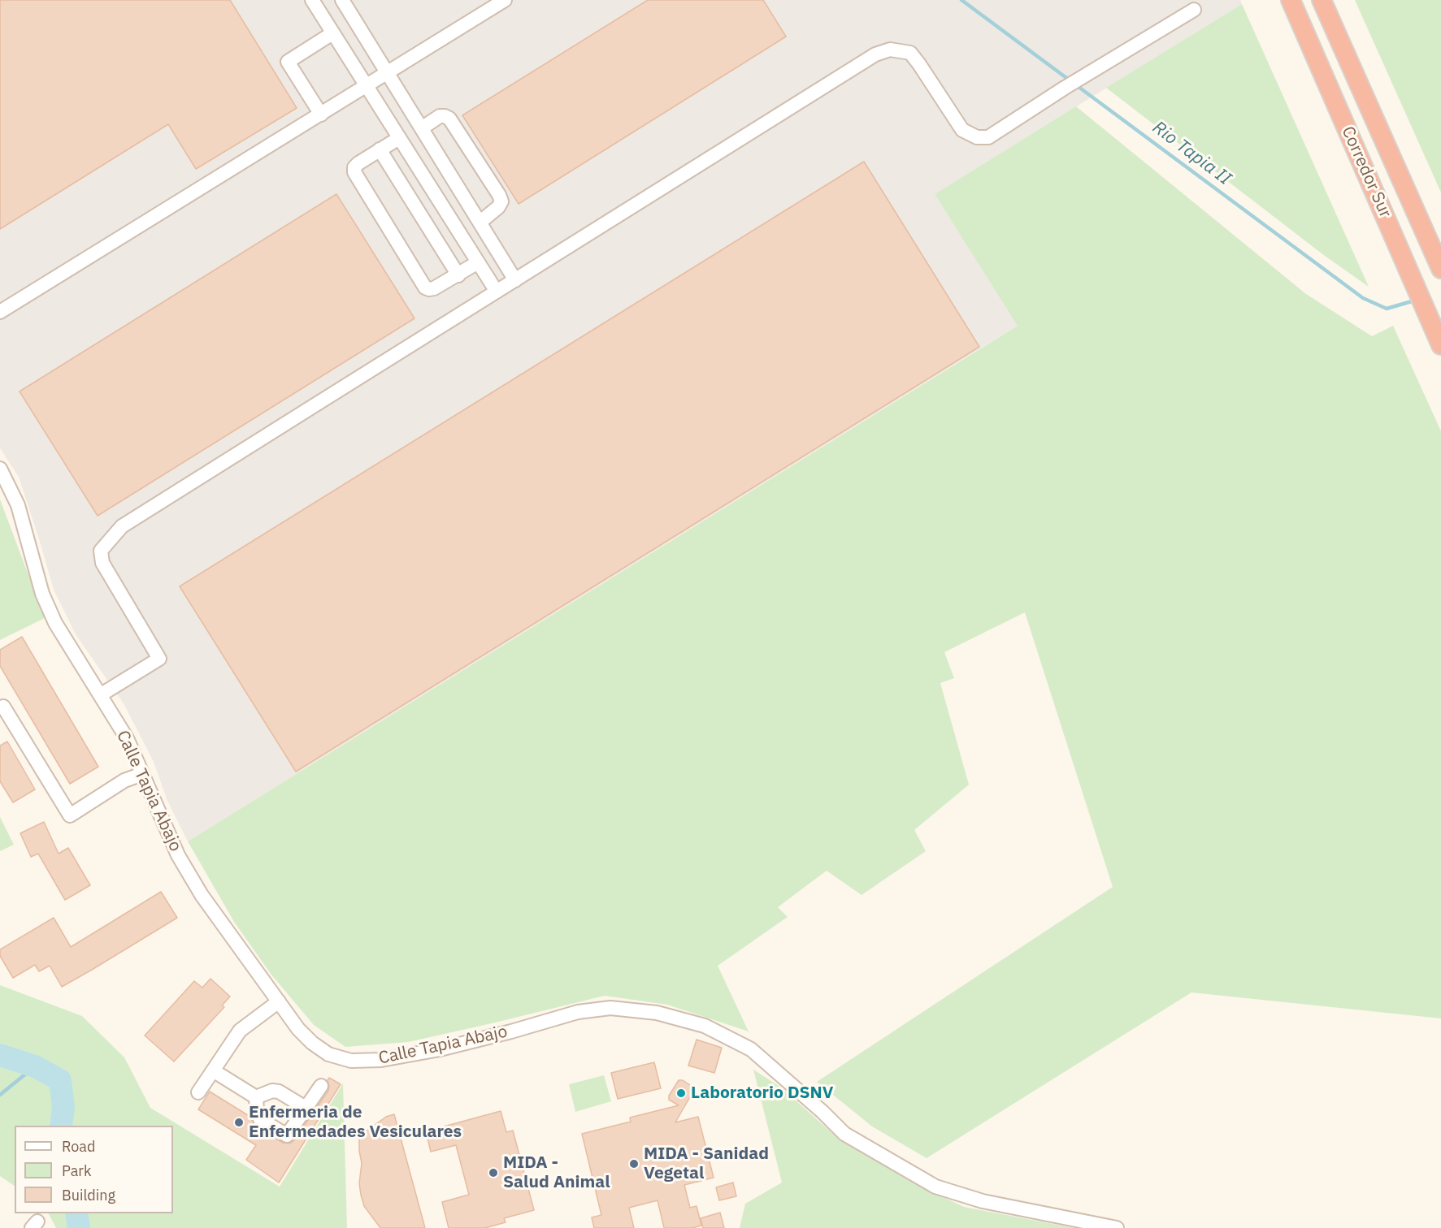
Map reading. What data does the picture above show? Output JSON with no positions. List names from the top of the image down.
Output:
{
  "streets": {
    "highway": ["Corredor Sur"],
    "street": ["Calle Tapia Abajo"]
  },
  "water": ["Rio Tapia II"],
  "places": [
    "Laboratorio DSNV",
    "Enfermeria de Enfermedades Vesiculares",
    "MIDA - Sanidad Vegetal",
    "MIDA - Salud Animal"
  ],
  "legend": ["Road", "Park", "Building"]
}
